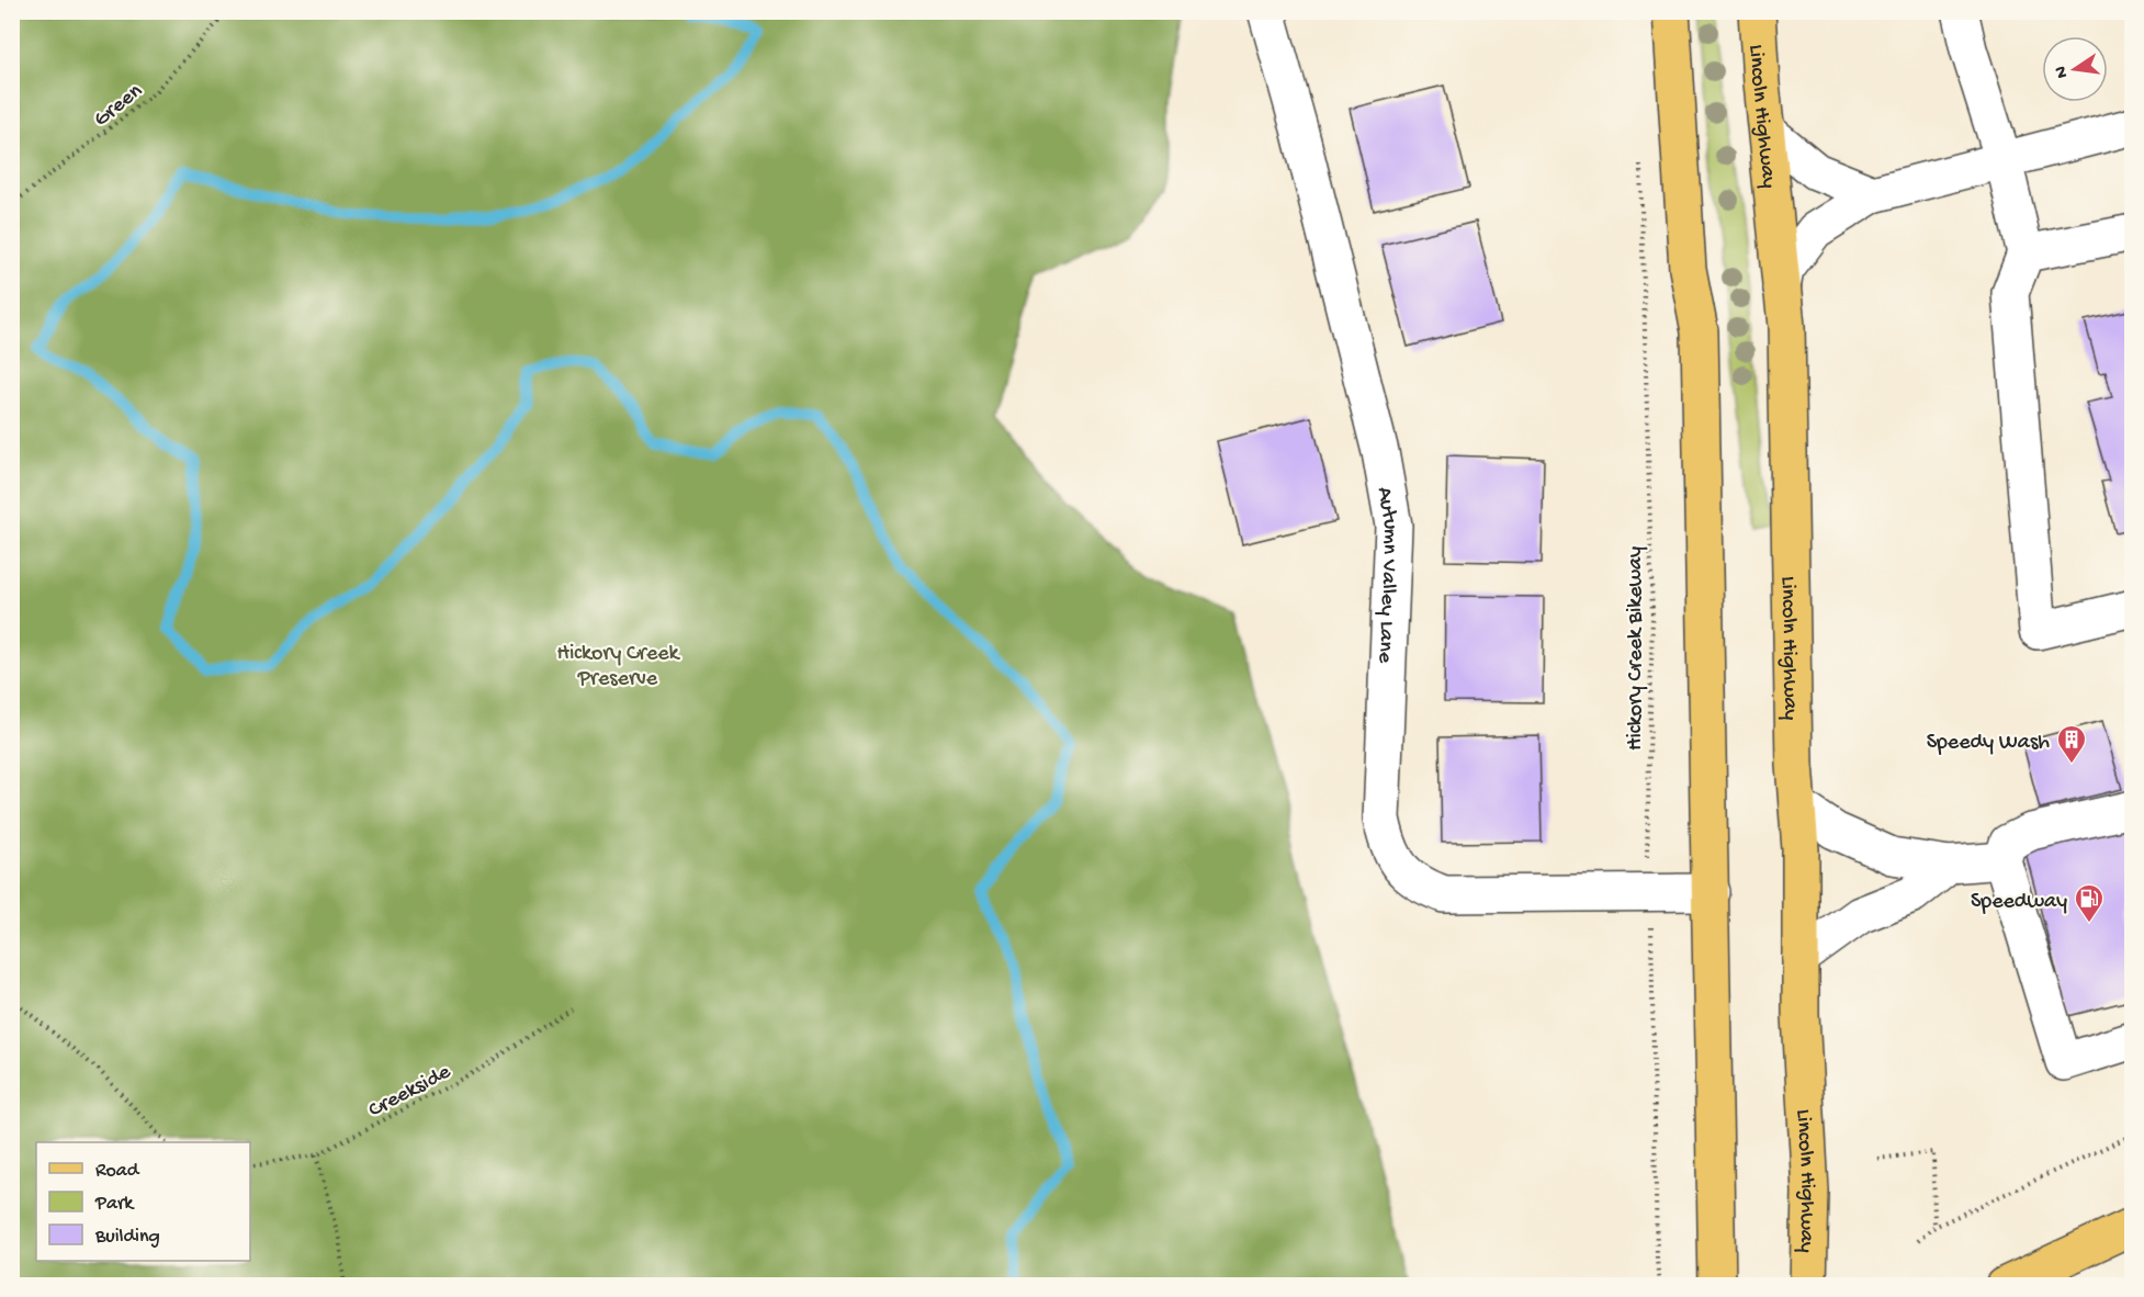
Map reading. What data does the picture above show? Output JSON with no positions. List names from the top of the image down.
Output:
{
  "streets": {
    "main road": ["Lincoln Highway"],
    "street": ["Autumn Valley Lane"],
    "path": ["Green", "Hickory Creek Bikeway", "Creekside"]
  },
  "crossings": [
    ["Autumn Valley Lane", "Hickory Creek Bikeway"]
  ],
  "parks": ["Hickory Creek Preserve"],
  "places": {
    "building": ["Speedy Wash"],
    "fuel station": ["Speedway"]
  },
  "legend": ["Road", "Park", "Building"],
  "north": "left"
}
